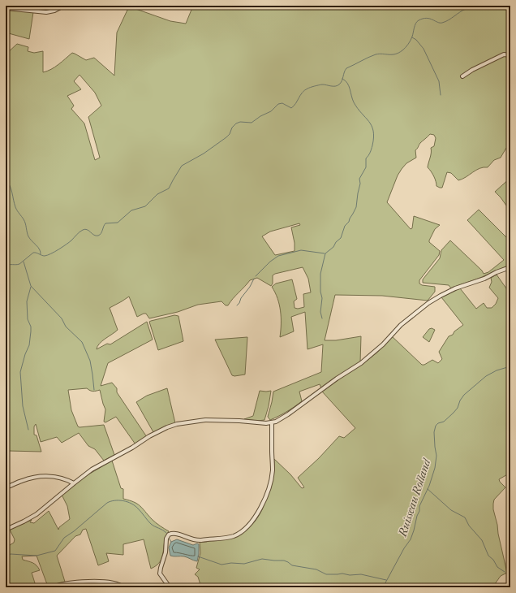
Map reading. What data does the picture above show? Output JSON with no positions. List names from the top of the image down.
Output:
{
  "water": ["Ruisseau Rolland"]
}
